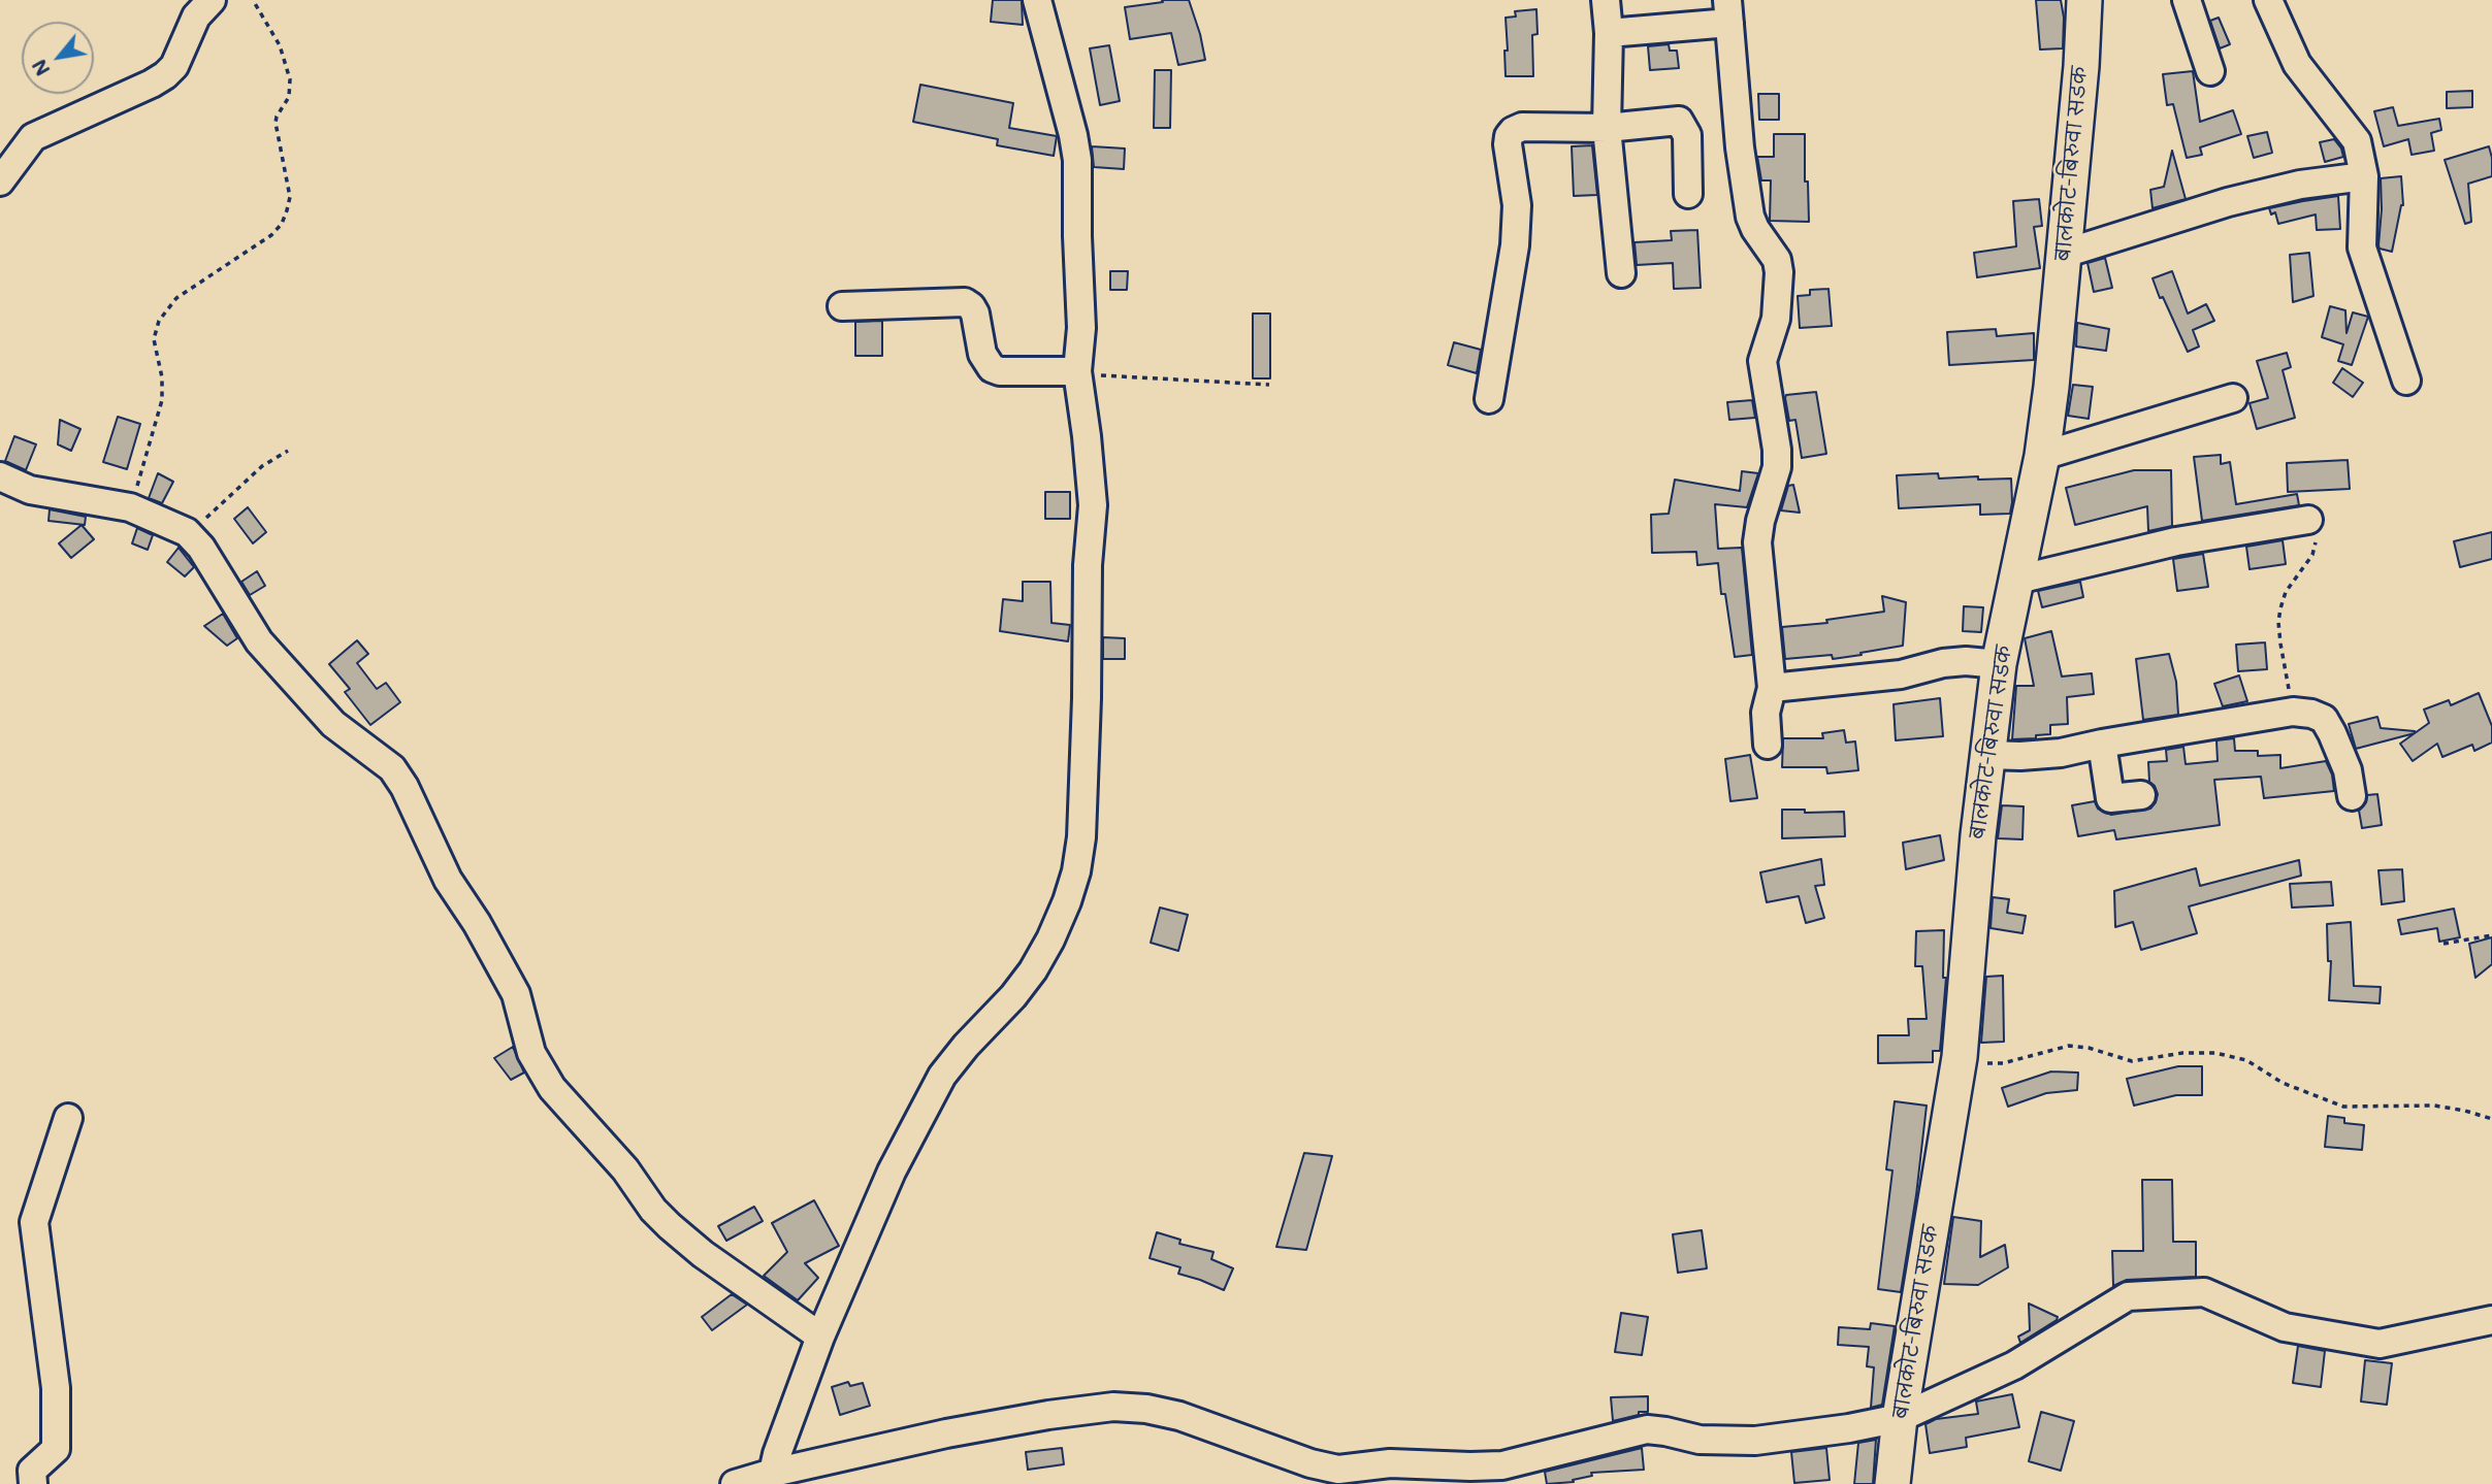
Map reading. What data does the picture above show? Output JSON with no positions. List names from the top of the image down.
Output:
{
  "streets": {
    "main road": ["बालकोट-बिरुवा सडक"]
  },
  "north": "bottom left"
}
